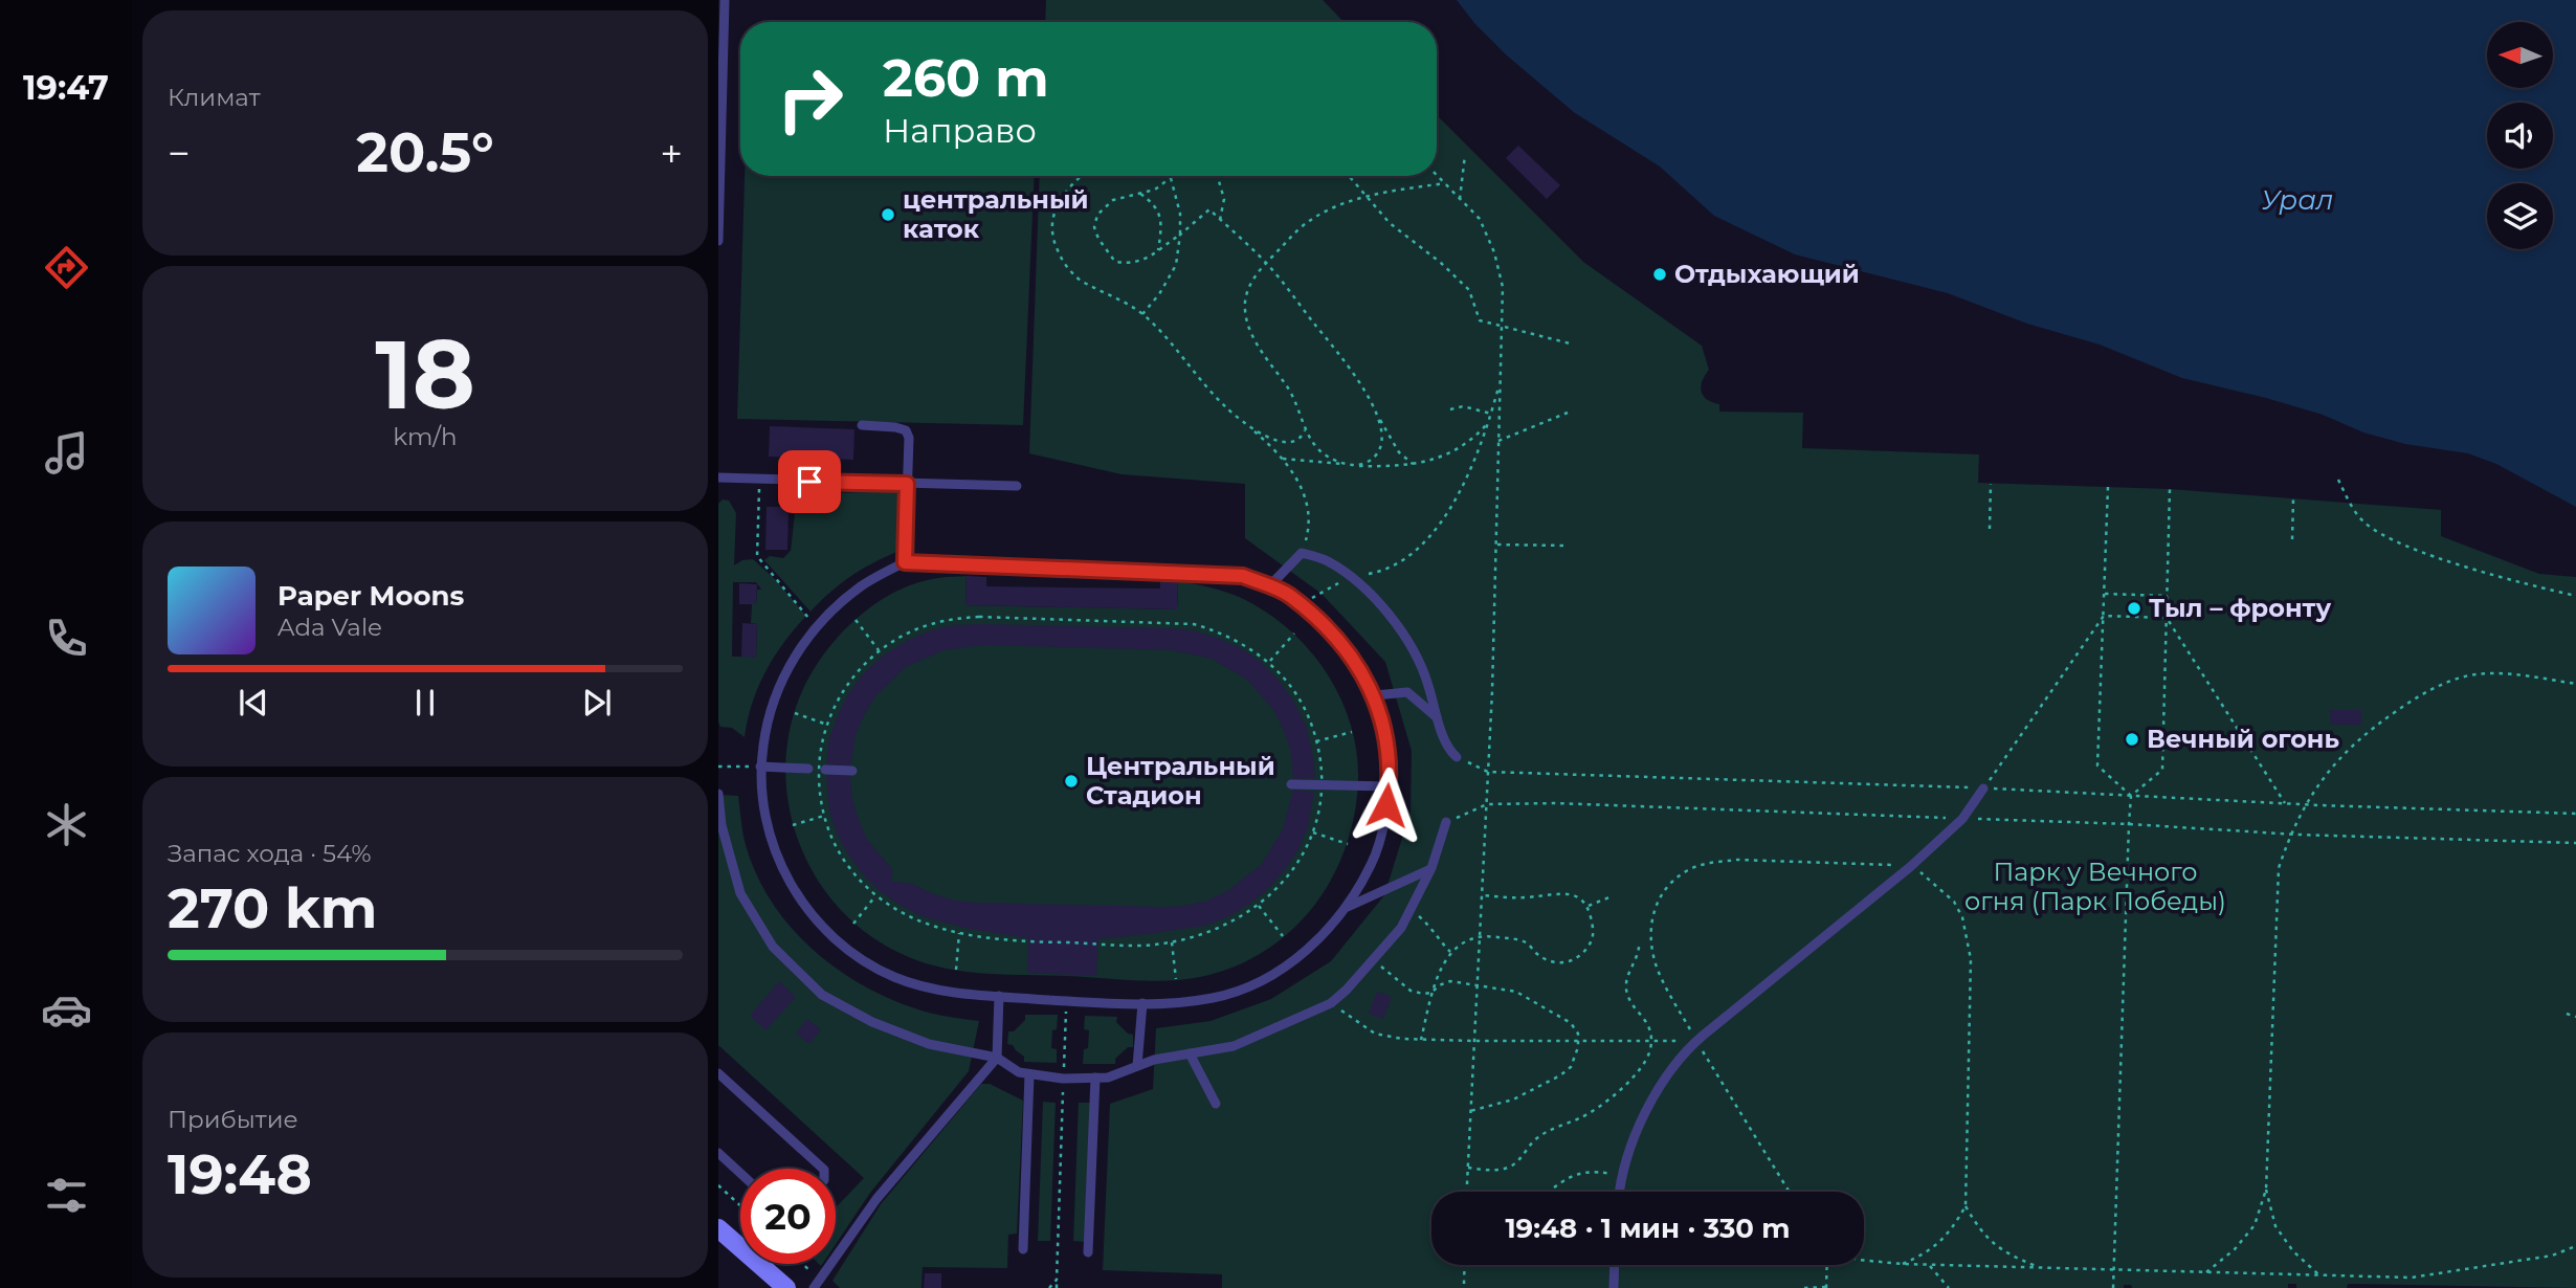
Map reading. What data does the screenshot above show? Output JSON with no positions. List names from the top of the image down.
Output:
{
  "water": ["Урал"],
  "parks": ["Парк у Вечного огня (Парк Победы)"],
  "places": [
    "центральный каток",
    "Отдыхающий",
    "Тыл – фронту",
    "Вечный огонь",
    "Центральный Стадион"
  ],
  "north": "left",
  "page": {
    "tabs": "19:47",
    "tile": [
      "Климат",
      ["18", "km/h"],
      ["Запас хода · 54%", "270 km"],
      ["Прибытие", "19:48"]
    ],
    "turn": ["260 m", "Направо"],
    "heat": ["−", "20.5°", "+"],
    "song": ["Paper Moons", "Ada Vale"],
    "limit": "20",
    "trip": "19:48 · 1 мин · 330 m"
  }
}
